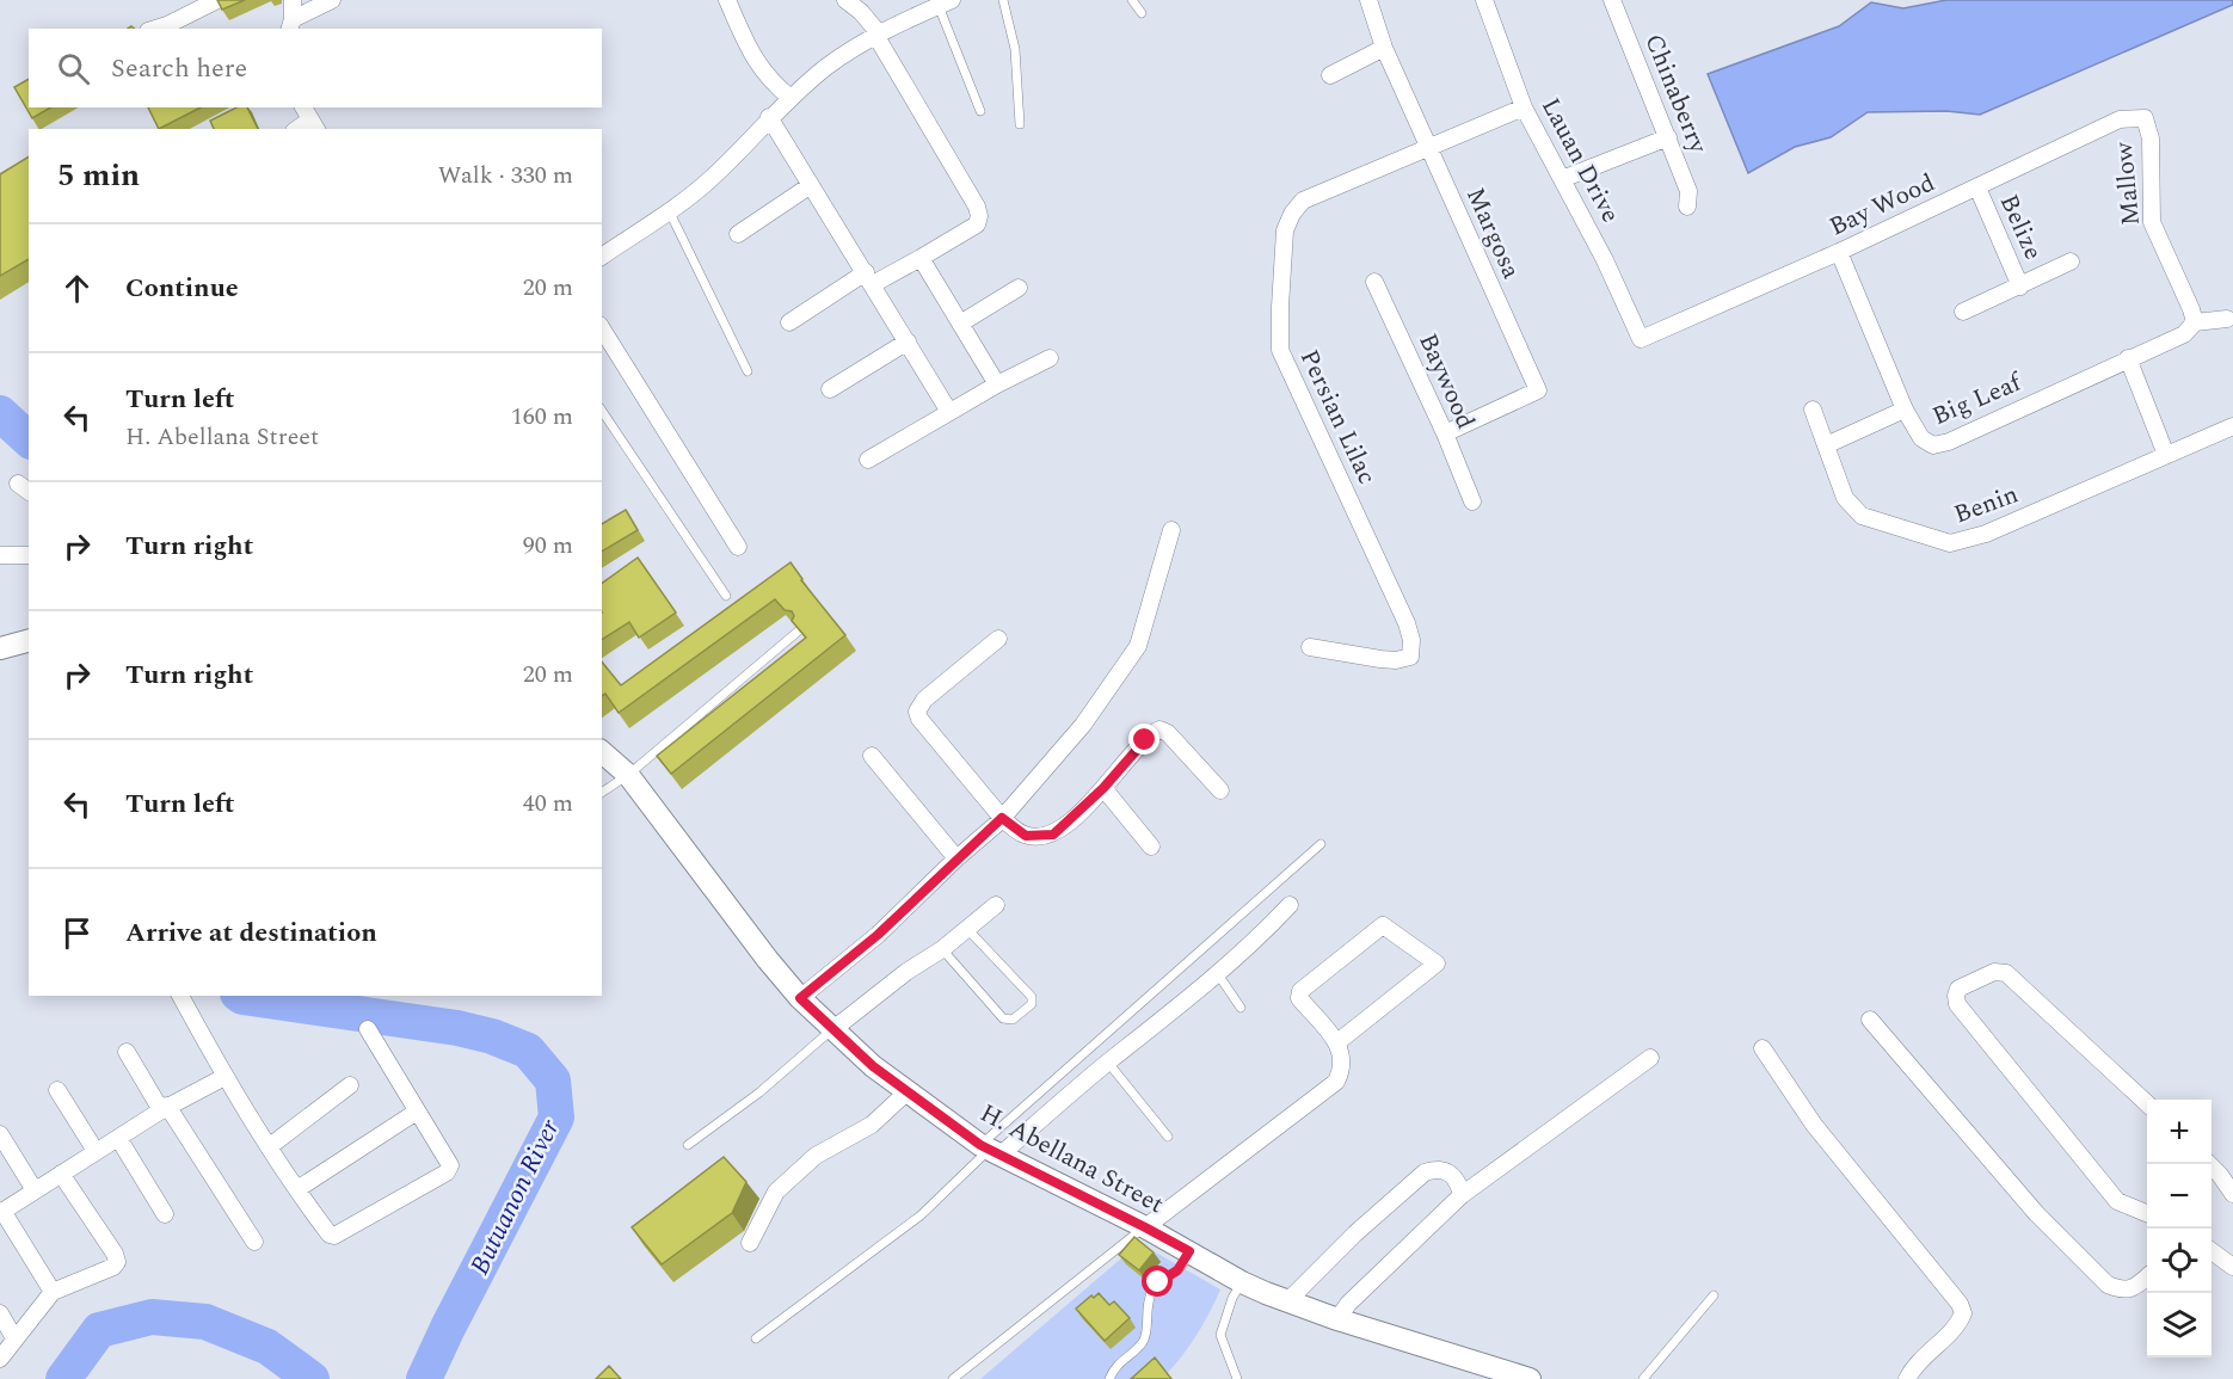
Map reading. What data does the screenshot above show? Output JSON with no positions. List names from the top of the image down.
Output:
{
  "streets": {
    "main road": ["H. Abellana Street"],
    "street": [
      "Chinaberry",
      "Lauan Drive",
      "Mallow",
      "Bay Wood",
      "Belize",
      "Margosa",
      "Baywood",
      "Big Leaf",
      "Persian Lilac",
      "Benin"
    ]
  },
  "crossings": [
    ["Lauan Drive", "Bay Wood"],
    ["Lauan Drive", "Persian Lilac"],
    ["Mallow", "Bay Wood"],
    ["Mallow", "Big Leaf"],
    ["Bay Wood", "Belize"],
    ["Bay Wood", "Big Leaf"],
    ["Margosa", "Baywood"],
    ["Margosa", "Persian Lilac"]
  ],
  "water": ["Butuanon River"],
  "page": {
    "search": "Search here",
    "heading": ["5 min", "Walk · 330 m"],
    "list": [
      ["Continue", "20 m"],
      ["Turn left", "H. Abellana Street", "160 m"],
      ["Turn right", "90 m"],
      ["Turn right", "20 m"],
      ["Turn left", "40 m"],
      "Arrive at destination"
    ],
    "map_buttons": ["+", "−"]
  }
}
